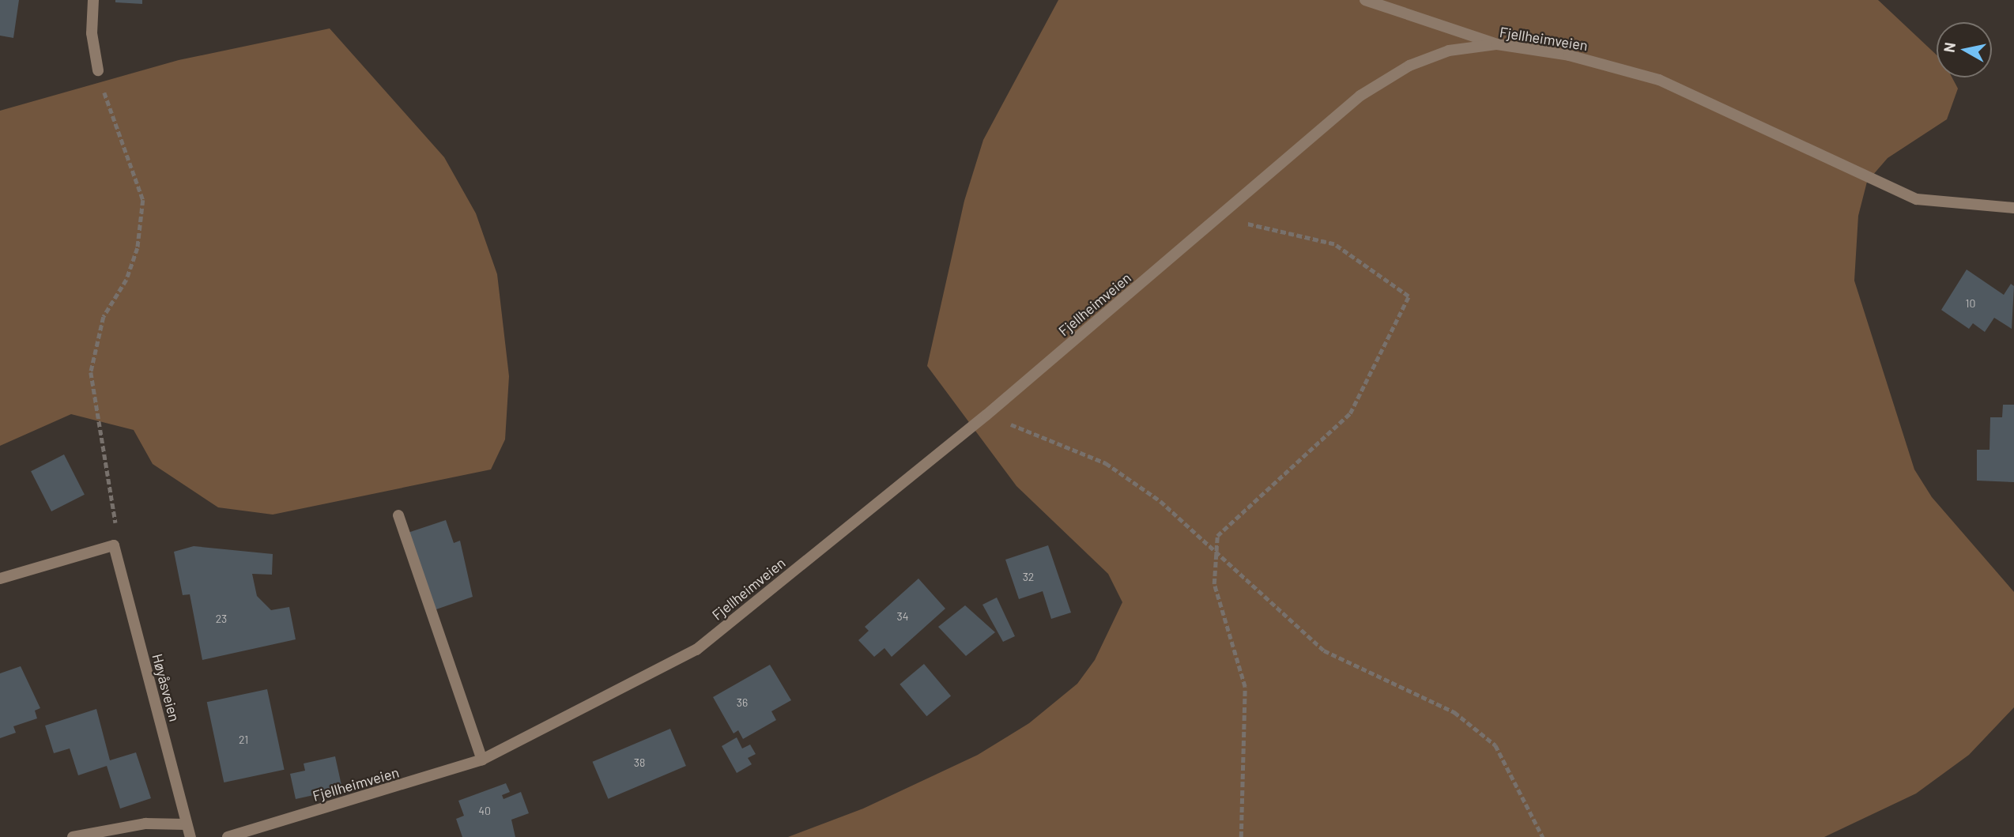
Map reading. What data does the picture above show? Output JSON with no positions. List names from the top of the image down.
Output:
{
  "streets": {
    "street": ["Fjellheimveien", "Høyåsveien"]
  },
  "house_numbers": [
    "10",
    "32",
    "34",
    "23",
    "36",
    "21",
    "38",
    "40"
  ],
  "north": "left"
}
